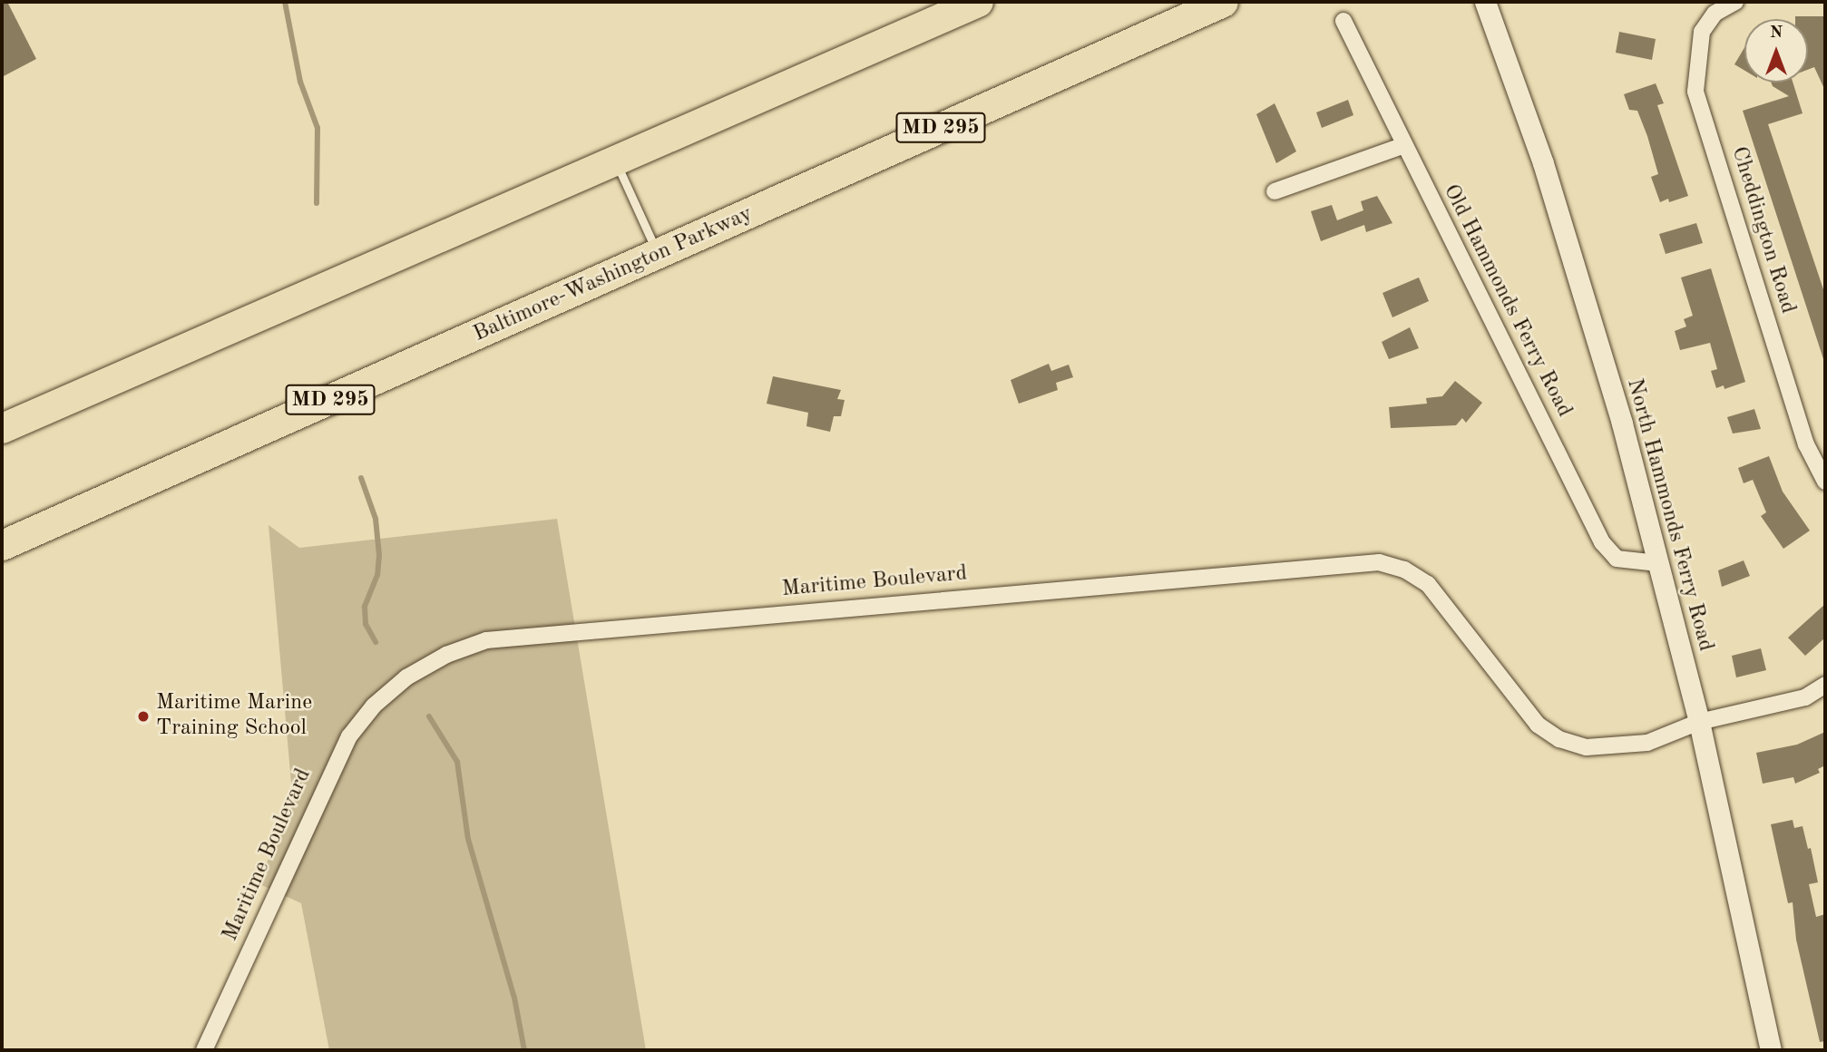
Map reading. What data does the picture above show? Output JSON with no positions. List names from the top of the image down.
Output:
{
  "streets": {
    "highway": ["MD 295", "Baltimore-Washington Parkway"],
    "street": [
      "Cheddington Road",
      "Old Hammonds Ferry Road",
      "North Hammonds Ferry Road",
      "Maritime Boulevard"
    ]
  },
  "crossings": [
    ["Old Hammonds Ferry Road", "North Hammonds Ferry Road"],
    ["North Hammonds Ferry Road", "Maritime Boulevard"]
  ],
  "places": ["Maritime Marine Training School"],
  "north": "top"
}
